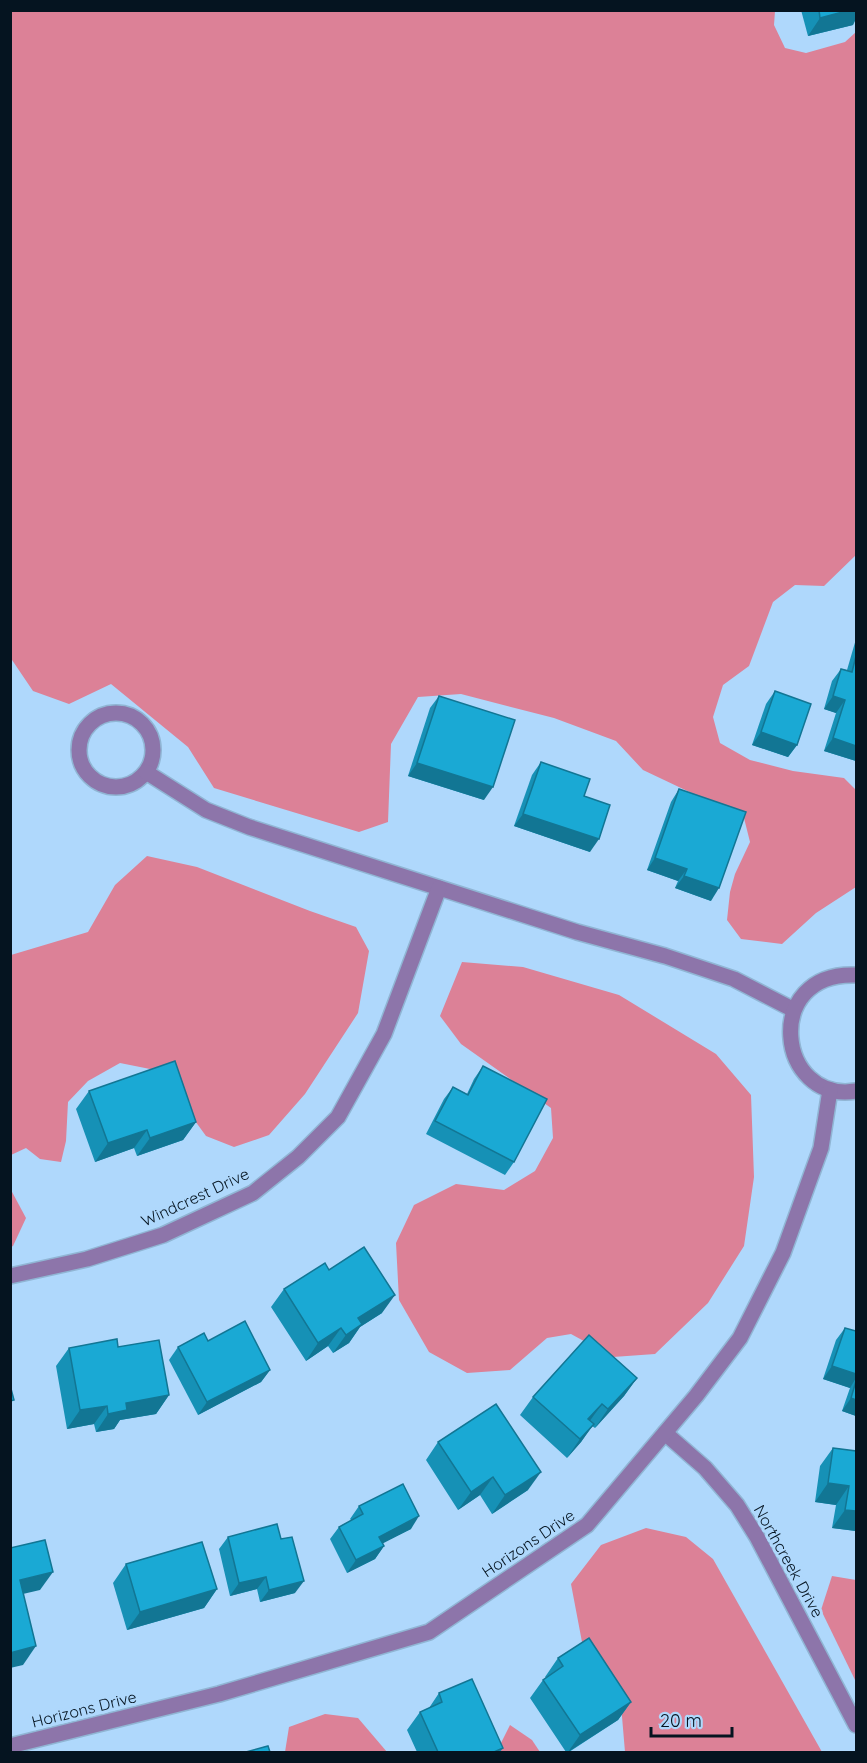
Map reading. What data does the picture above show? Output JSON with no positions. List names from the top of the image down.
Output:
{
  "streets": {
    "street": ["Windcrest Drive", "Horizons Drive", "Northcreek Drive"]
  },
  "crossings": [
    ["Horizons Drive", "Northcreek Drive"]
  ],
  "scale_bar": "20 m"
}
